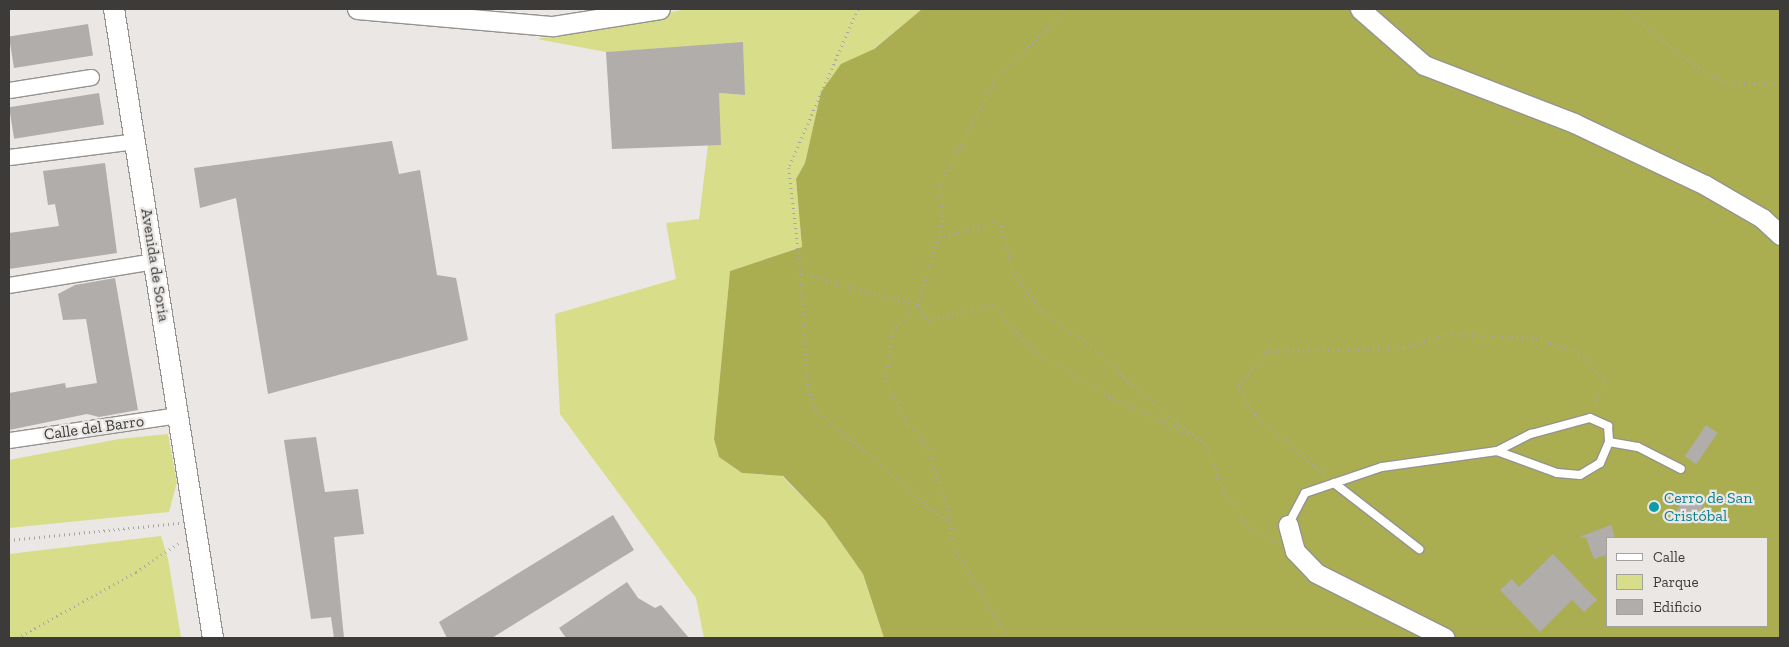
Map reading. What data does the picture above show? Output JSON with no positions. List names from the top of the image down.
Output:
{
  "streets": {
    "main road": ["Avenida de Soria"],
    "street": ["Calle del Barro"]
  },
  "crossings": [
    ["Avenida de Soria", "Calle del Barro"]
  ],
  "places": ["Cerro de San Cristóbal"],
  "legend": ["Calle", "Parque", "Edificio"]
}
